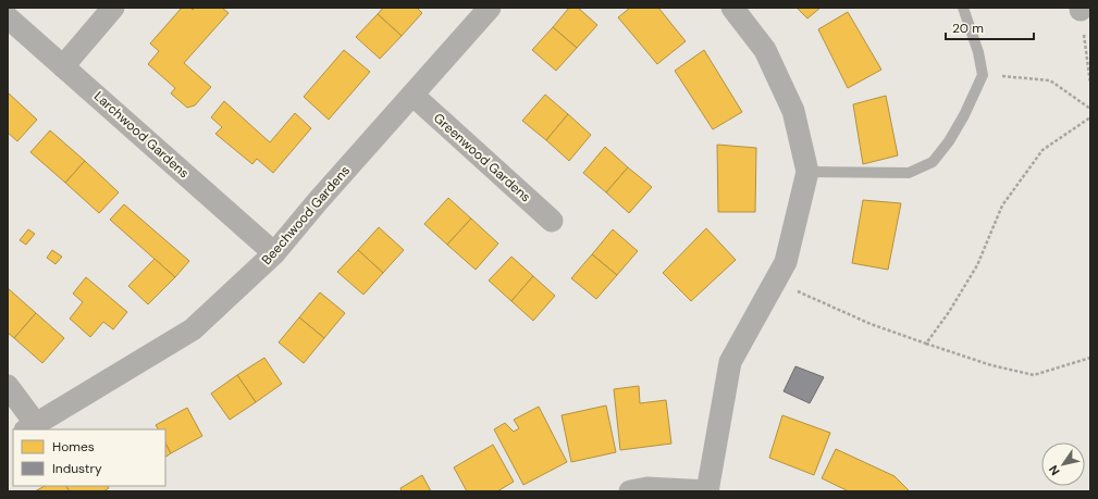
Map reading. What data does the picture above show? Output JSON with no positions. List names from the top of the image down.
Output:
{
  "streets": {
    "street": ["Larchwood Gardens", "Greenwood Gardens", "Beechwood Gardens"]
  },
  "crossings": [
    ["Larchwood Gardens", "Beechwood Gardens"],
    ["Greenwood Gardens", "Beechwood Gardens"]
  ],
  "legend": ["Homes", "Industry"],
  "scale_bar": "20 m",
  "north": "bottom left"
}
